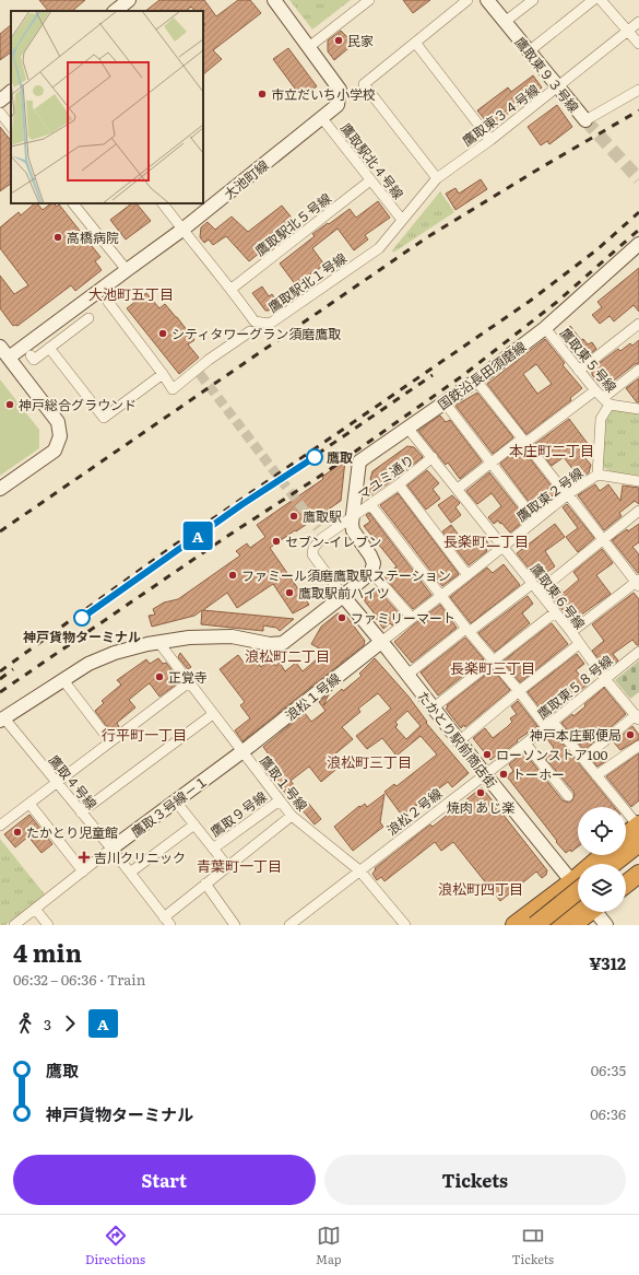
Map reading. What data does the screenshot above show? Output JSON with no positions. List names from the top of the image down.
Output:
{
  "streets": {
    "street": [
      "鷹取東９３号線",
      "鷹取東３４号線",
      "鷹取駅北４号線",
      "大池町線",
      "鷹取駅北５号線",
      "鷹取駅北１号線",
      "鷹取東５号線",
      "国鉄沿長田須磨線",
      "マユミ通り",
      "鷹取東２号線",
      "鷹取東６号線",
      "鷹取東５８号線",
      "浪松１号線",
      "たかとり駅前商店街",
      "鷹取４号線",
      "鷹取１号線",
      "鷹取３号線－１",
      "浪松２号線",
      "鷹取９号線"
    ]
  },
  "crossings": [
    ["鷹取東９３号線", "鷹取東３４号線"],
    ["鷹取東３４号線", "鷹取駅北１号線"],
    ["鷹取駅北４号線", "大池町線"],
    ["鷹取駅北４号線", "鷹取駅北５号線"],
    ["鷹取駅北４号線", "鷹取駅北１号線"],
    ["大池町線", "鷹取駅北１号線"],
    ["鷹取駅北５号線", "鷹取駅北１号線"],
    ["鷹取東５号線", "国鉄沿長田須磨線"],
    ["国鉄沿長田須磨線", "マユミ通り"],
    ["国鉄沿長田須磨線", "鷹取東６号線"],
    ["マユミ通り", "鷹取東６号線"],
    ["鷹取東２号線", "鷹取東６号線"],
    ["鷹取東２号線", "浪松１号線"],
    ["鷹取東２号線", "たかとり駅前商店街"],
    ["鷹取東６号線", "鷹取東５８号線"],
    ["鷹取東５８号線", "たかとり駅前商店街"],
    ["鷹取東５８号線", "浪松２号線"],
    ["浪松１号線", "たかとり駅前商店街"],
    ["浪松１号線", "鷹取１号線"],
    ["浪松１号線", "鷹取３号線－１"],
    ["たかとり駅前商店街", "浪松２号線"],
    ["鷹取４号線", "鷹取３号線－１"],
    ["鷹取１号線", "鷹取３号線－１"],
    ["鷹取１号線", "浪松２号線"],
    ["鷹取１号線", "鷹取９号線"]
  ],
  "districts": [
    "大池町五丁目",
    "本庄町二丁目",
    "長楽町二丁目",
    "浪松町二丁目",
    "長楽町三丁目",
    "行平町一丁目",
    "浪松町三丁目",
    "青葉町一丁目",
    "浪松町四丁目"
  ],
  "places": {
    "other": [
      "民家",
      "市立だいち小学校",
      "高橋病院",
      "シティタワーグラン須磨鷹取",
      "神戸総合グラウンド",
      "鷹取",
      "鷹取駅",
      "セブン-イレブン",
      "ファミール須磨鷹取駅ステーション",
      "鷹取駅前ハイツ",
      "神戸貨物ターミナル",
      "ファミリーマート",
      "正覚寺",
      "神戸本庄郵便局",
      "ローソンストア100",
      "トーホー",
      "焼肉 あじ楽",
      "たかとり児童館"
    ],
    "health": ["吉川クリニック"]
  },
  "page": {
    "on_map": "A",
    "heading": ["4 min", "06:32 – 06:36 · Train", "¥312"],
    "legs": ["3", "A"],
    "list": [
      {
        "name": "鷹取",
        "value": "06:35"
      },
      {
        "name": "神戸貨物ターミナル",
        "value": "06:36"
      }
    ],
    "buttons": ["Start", "Tickets"],
    "tabs": ["Directions", "Map", "Tickets"]
  }
}
